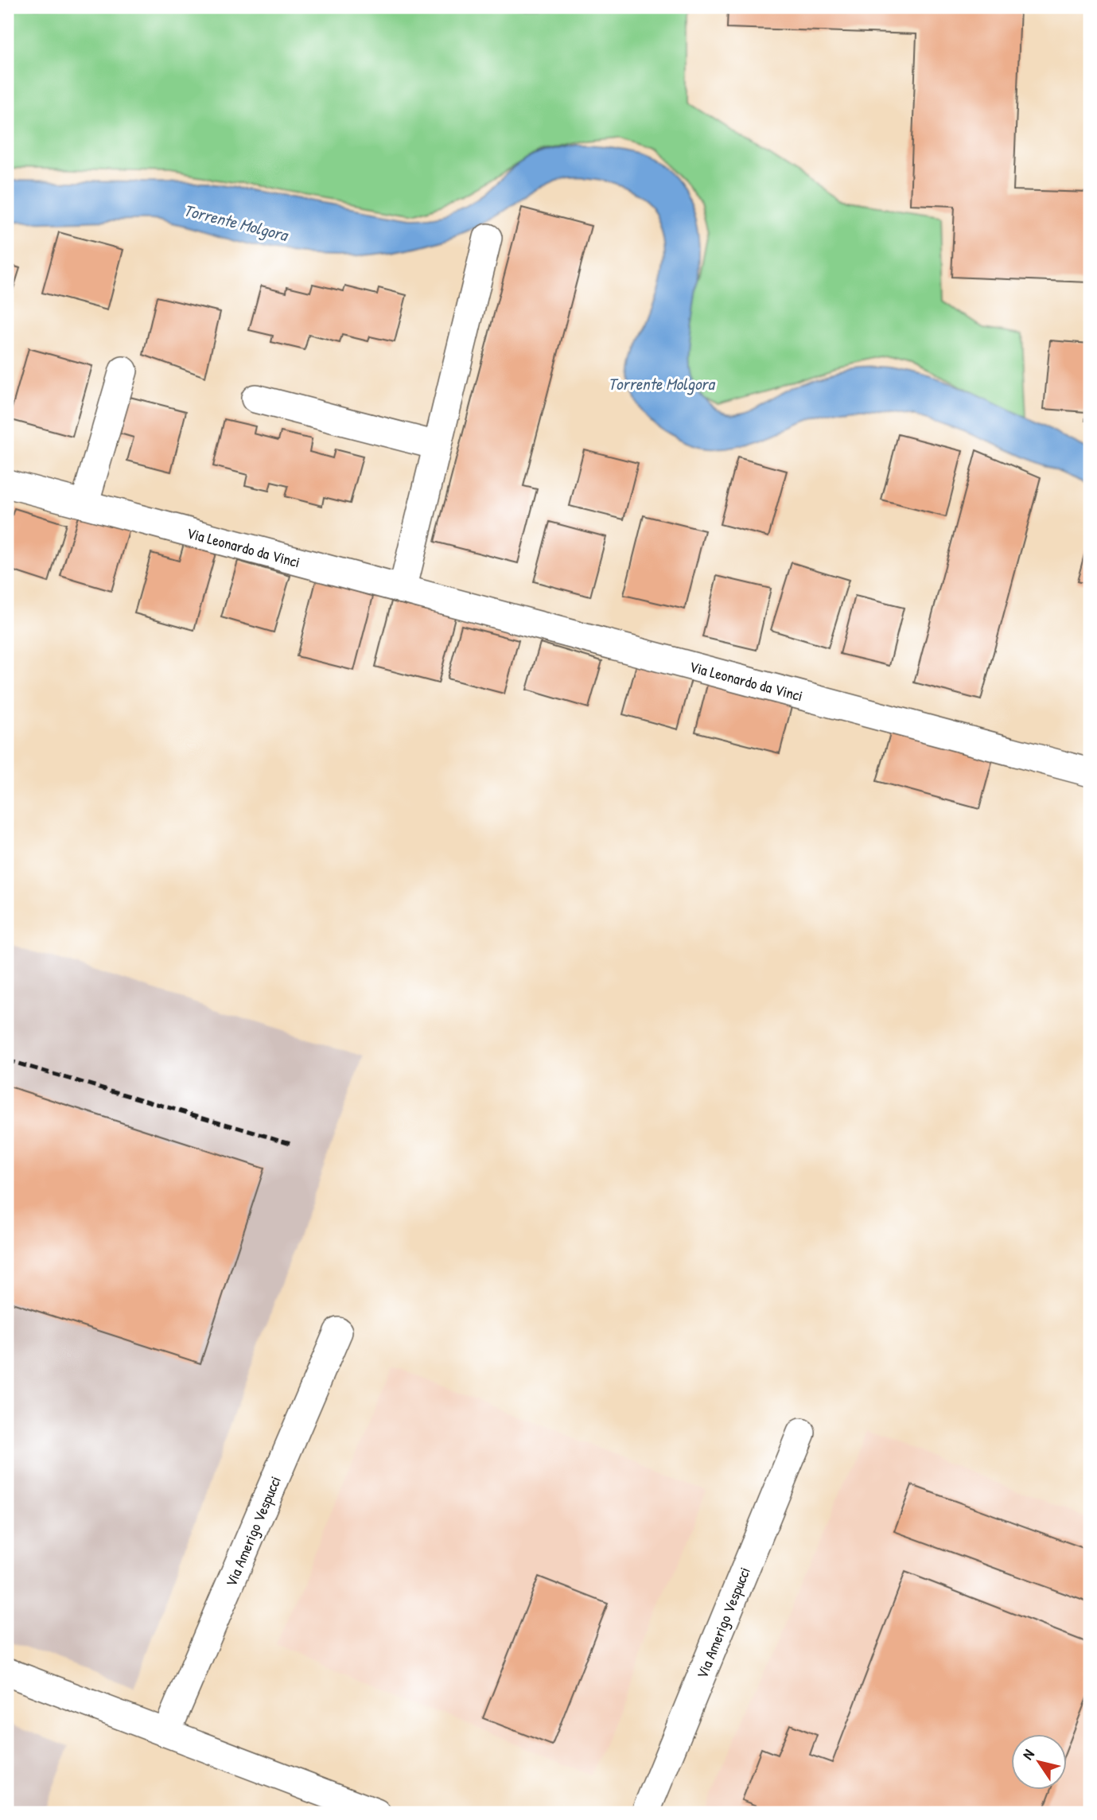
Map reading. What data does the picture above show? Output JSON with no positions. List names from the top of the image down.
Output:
{
  "streets": {
    "street": ["Via Leonardo da Vinci", "Via Amerigo Vespucci"]
  },
  "water": ["Torrente Molgora"],
  "north": "top left"
}
